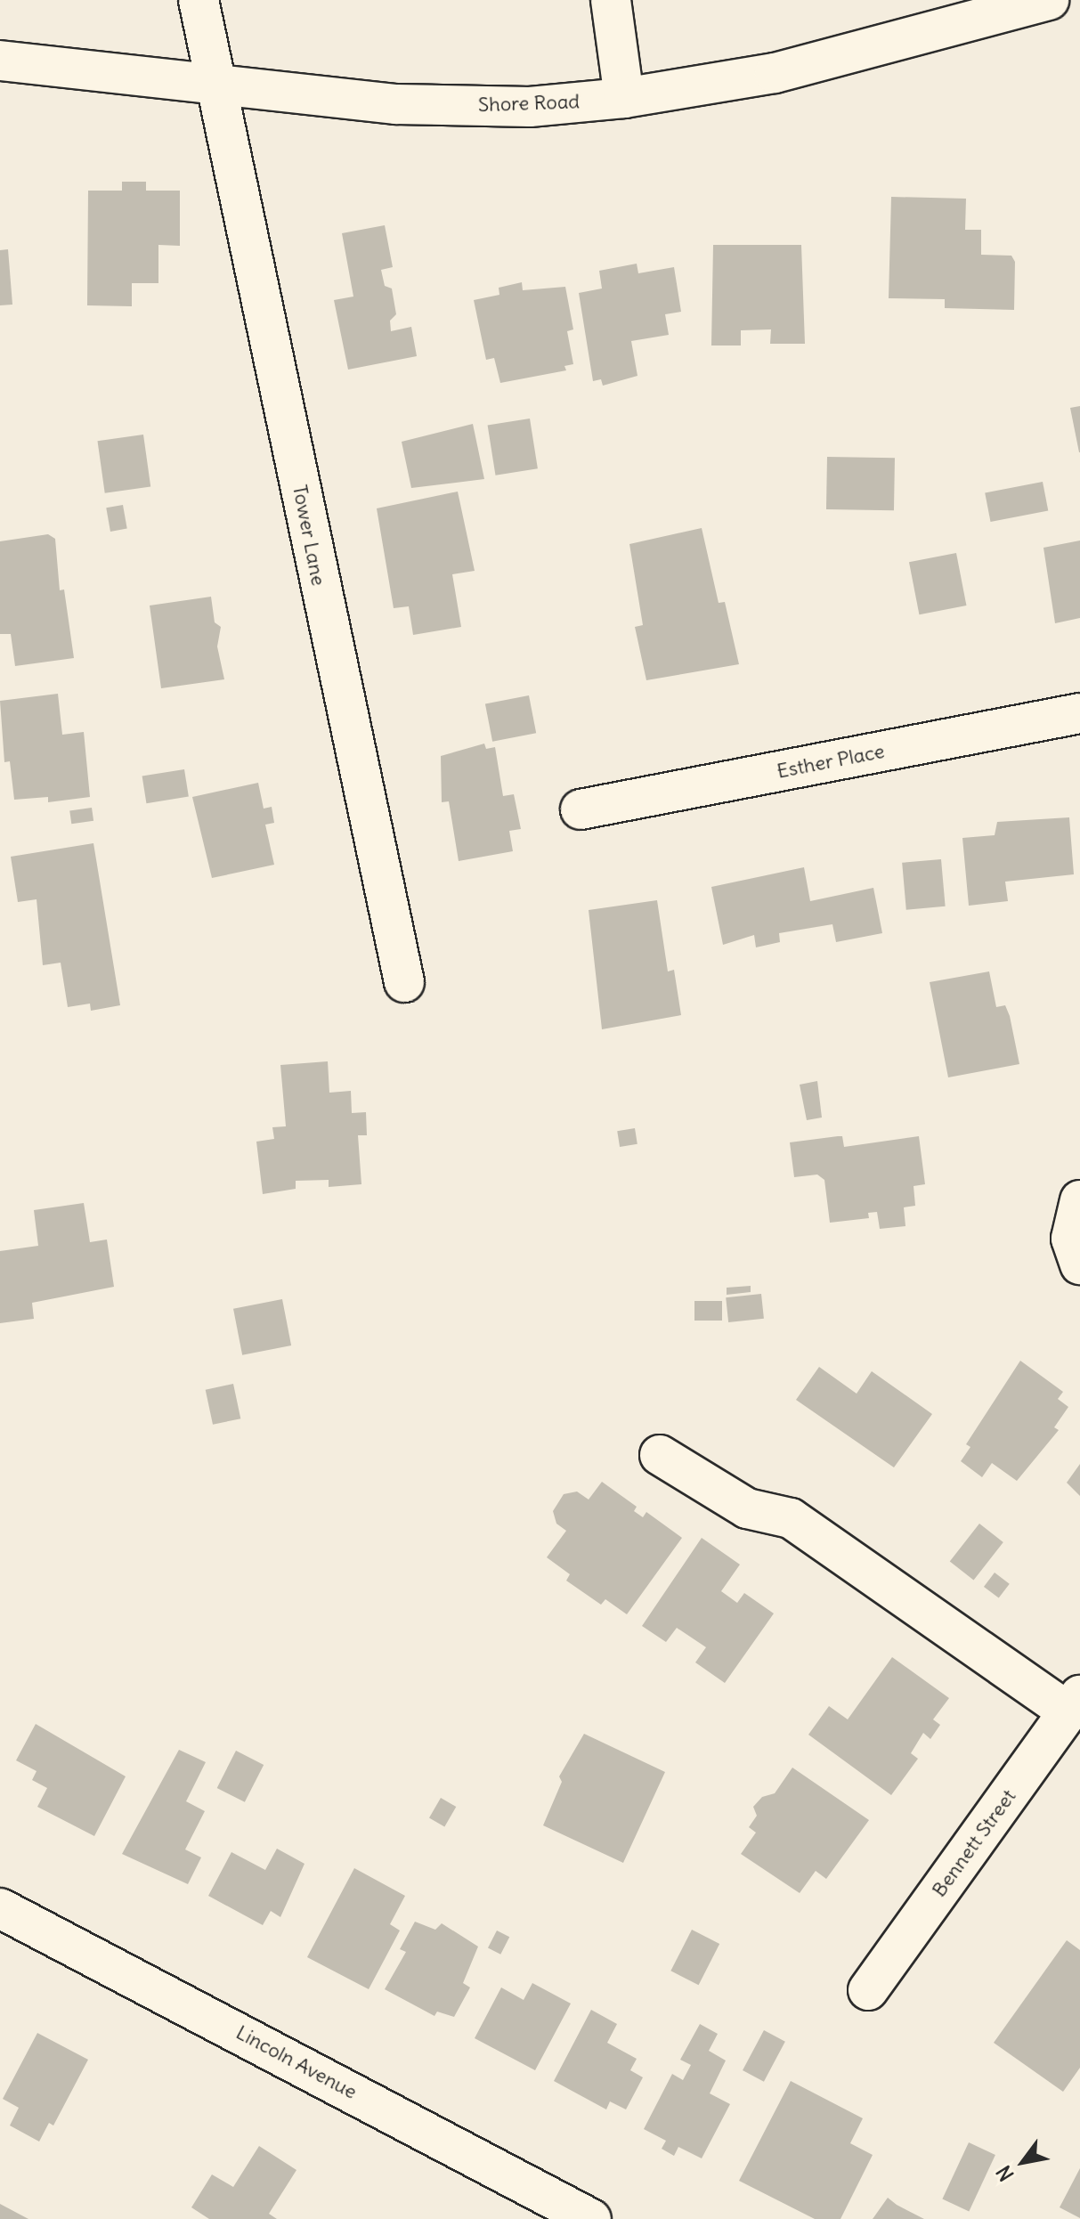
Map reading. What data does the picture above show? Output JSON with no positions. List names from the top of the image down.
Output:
{
  "streets": {
    "street": [
      "Shore Road",
      "Tower Lane",
      "Esther Place",
      "Bennett Street",
      "Lincoln Avenue"
    ]
  },
  "crossings": [
    ["Shore Road", "Tower Lane"]
  ],
  "north": "bottom left"
}
